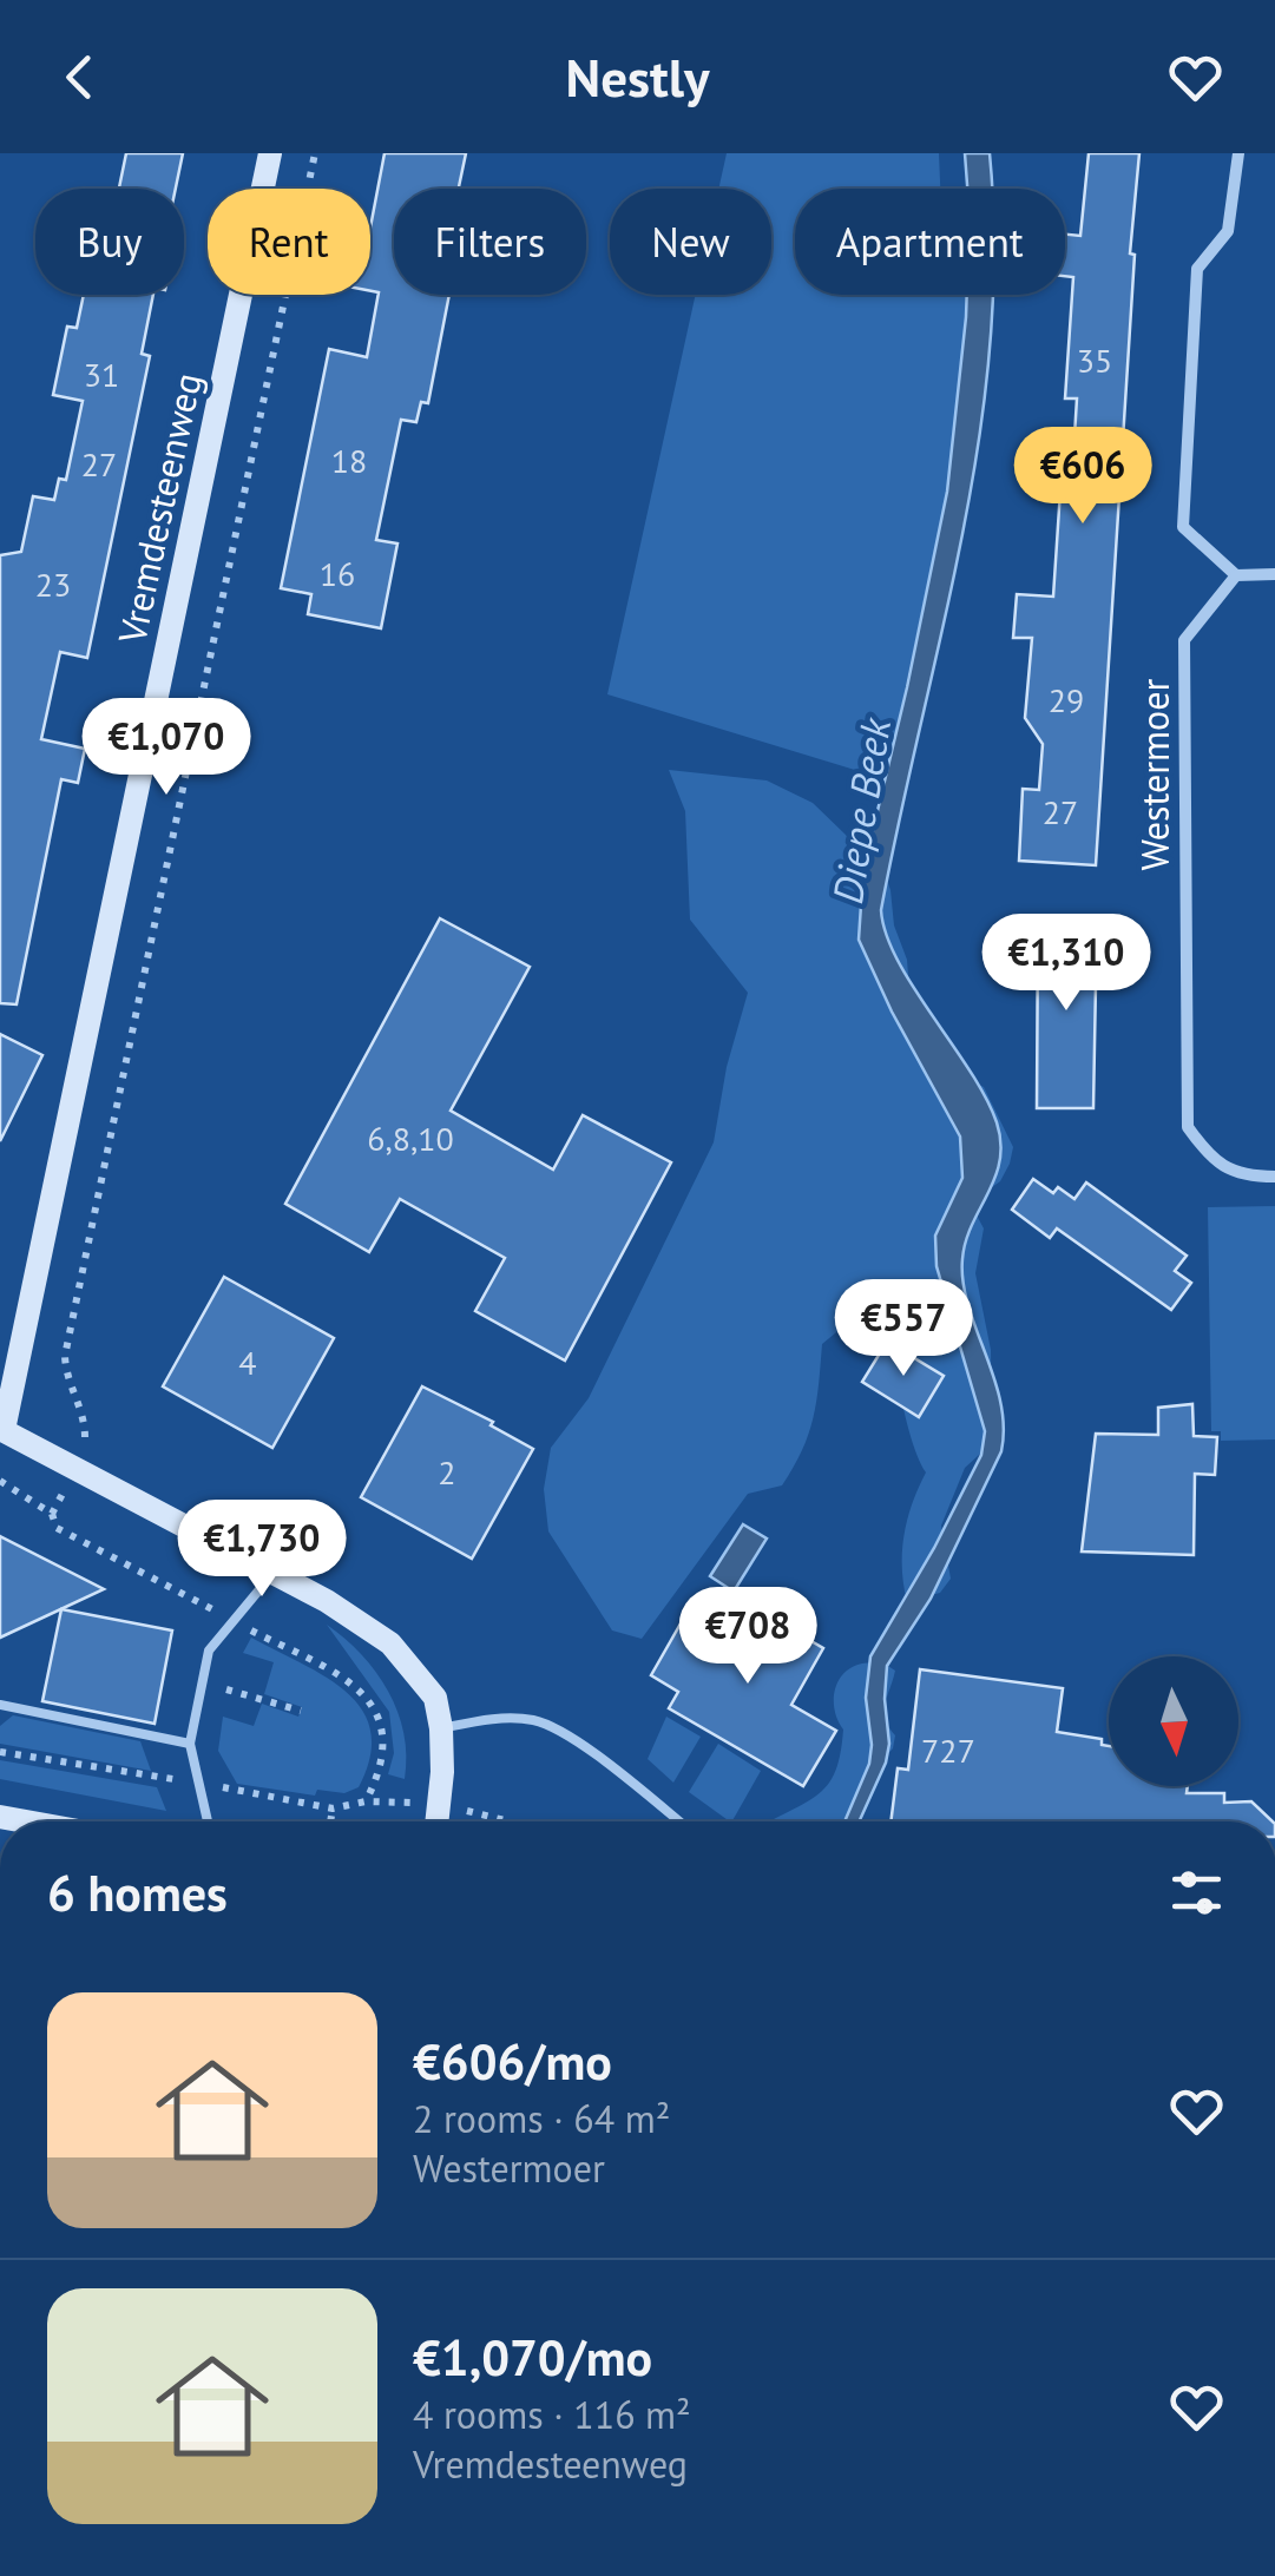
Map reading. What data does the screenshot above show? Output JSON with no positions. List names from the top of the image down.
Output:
{
  "streets": {
    "street": ["Vremdesteenweg", "Westermoer"]
  },
  "water": ["Diepe Beek"],
  "house_numbers": [
    "35",
    "31",
    "18",
    "27",
    "16",
    "23",
    "29",
    "27",
    "6,8,10",
    "4",
    "2",
    "727"
  ],
  "north": "bottom",
  "page": {
    "header": "Nestly",
    "chip": [
      "Buy",
      "Rent",
      "Filters",
      "New",
      "Apartment"
    ],
    "price": [
      "€606",
      "€1,070",
      "€1,310",
      "€557",
      "€1,730",
      "€708"
    ],
    "heading": "6 homes",
    "list": [
      {
        "name": "€606/mo",
        "note": "2 rooms · 64 m² · Westermoer"
      },
      {
        "name": "€1,070/mo",
        "note": "4 rooms · 116 m² · Vremdesteenweg"
      }
    ]
  }
}
